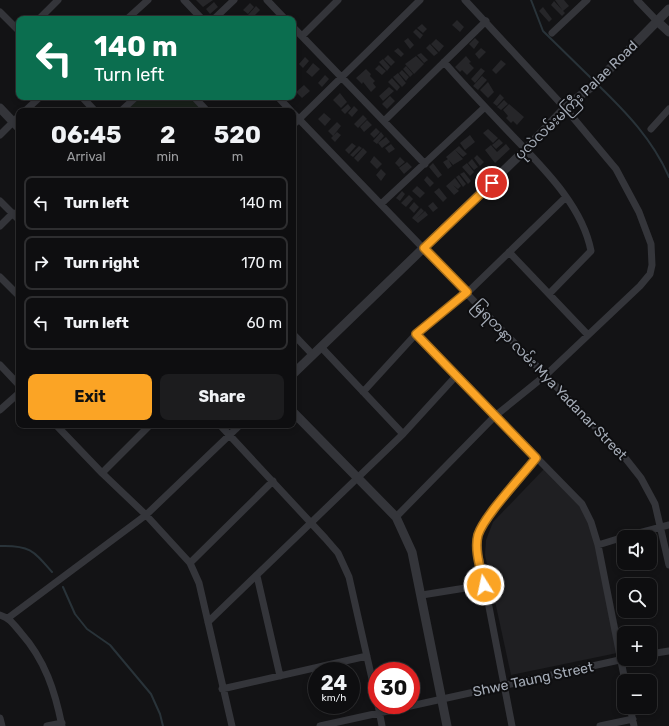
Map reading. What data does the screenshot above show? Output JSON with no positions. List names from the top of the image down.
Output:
{
  "streets": {
    "street": ["ပုလဲလမ်းမကြီး Palae Road", "မြရတနာ လမ်း Mya Yadanar Street", "Shwe Taung Street"]
  },
  "crossings": [
    ["ပုလဲလမ်းမကြီး Palae Road", "မြရတနာ လမ်း Mya Yadanar Street"]
  ],
  "page": {
    "turn": ["140 m", "Turn left"],
    "eta": [
      "06:45",
      "Arrival",
      "2",
      "min",
      "520",
      "m"
    ],
    "list": [
      {
        "name": "Turn left",
        "value": "140 m"
      },
      {
        "name": "Turn right",
        "value": "170 m"
      },
      {
        "name": "Turn left",
        "value": "60 m"
      }
    ],
    "buttons": ["Exit", "Share"],
    "map_buttons": ["+", "−"],
    "speed": "24 km/h",
    "limit": "30"
  }
}
